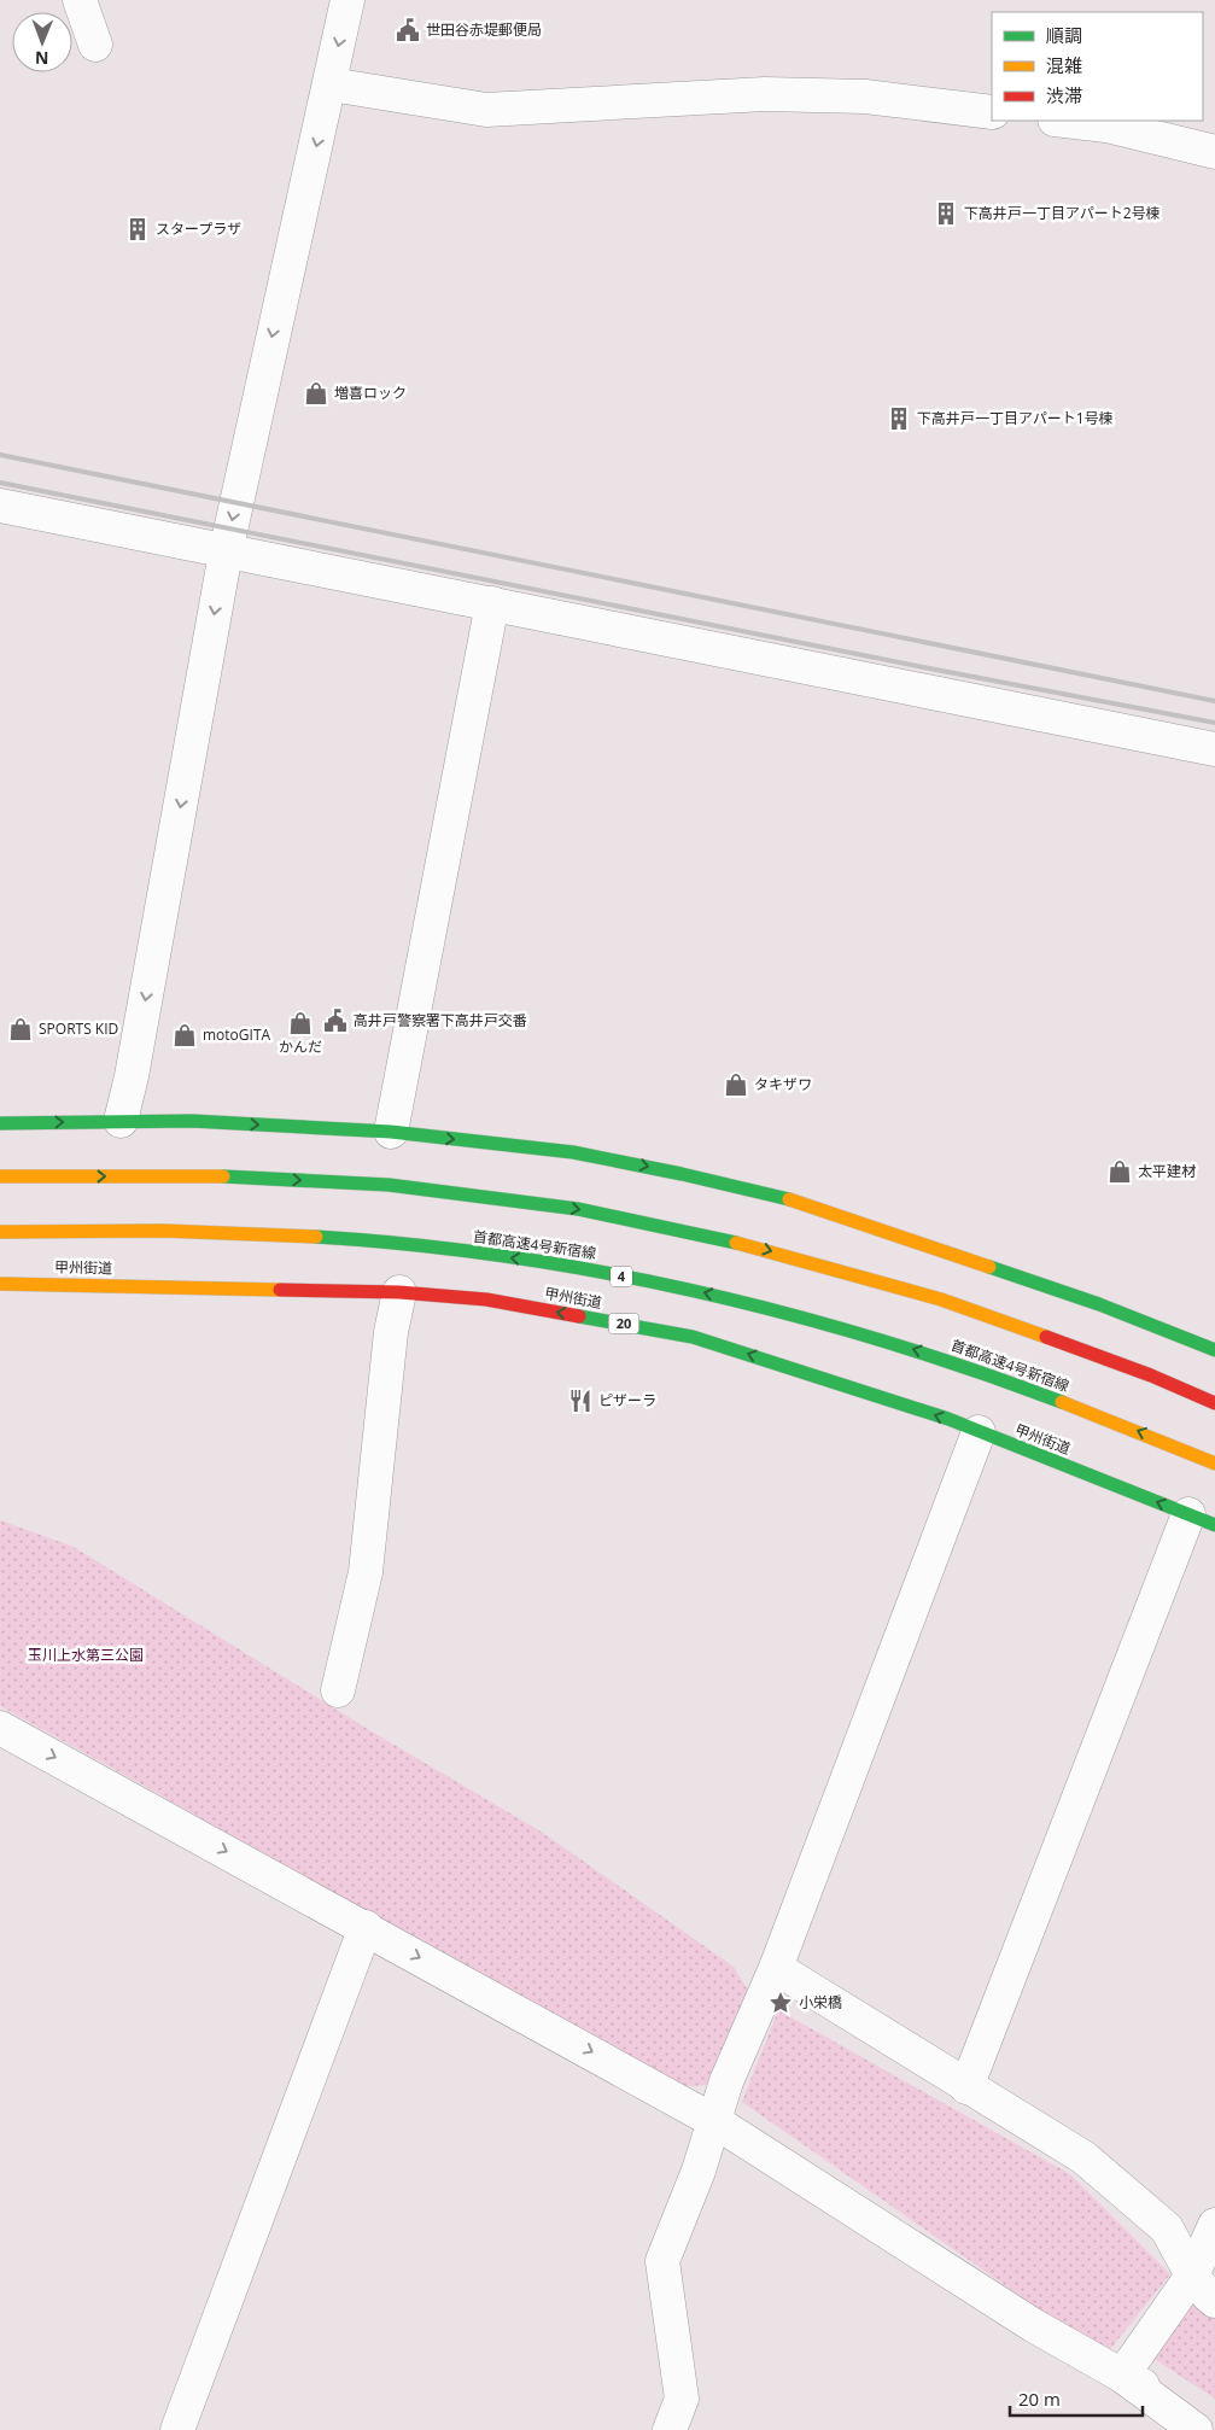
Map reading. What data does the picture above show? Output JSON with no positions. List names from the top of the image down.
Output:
{
  "streets": {
    "highway": [
      "首都高速4号新宿線",
      "甲州街道",
      "4",
      "20"
    ]
  },
  "parks": ["玉川上水第三公園"],
  "places": {
    "public building": ["世田谷赤堤郵便局", "高井戸警察署下高井戸交番"],
    "building": ["下高井戸一丁目アパート2号棟", "スタープラザ", "下高井戸一丁目アパート1号棟"],
    "shop": [
      "増喜ロック",
      "かんだ",
      "SPORTS KID",
      "motoGITA",
      "タキザワ",
      "太平建材"
    ],
    "restaurant": ["ピザーラ"],
    "place": ["小栄橋"]
  },
  "legend": ["順調", "混雑", "渋滞"],
  "scale_bar": "20 m",
  "north": "bottom"
}
